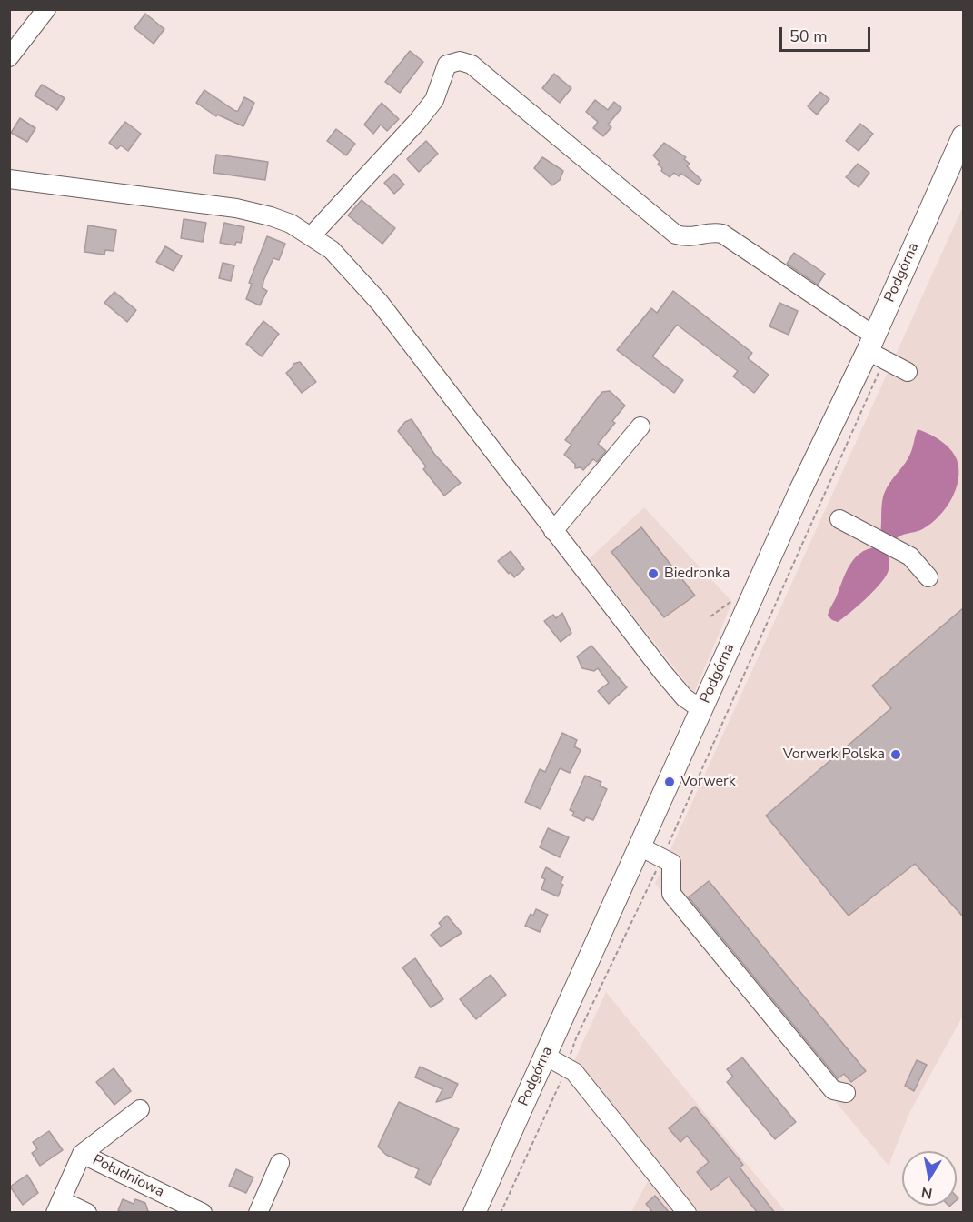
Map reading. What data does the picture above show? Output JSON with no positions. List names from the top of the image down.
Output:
{
  "streets": {
    "main road": ["Podgórna"],
    "street": ["Południowa"]
  },
  "places": ["Biedronka", "Vorwerk Polska", "Vorwerk"],
  "scale_bar": "50 m",
  "north": "bottom"
}
